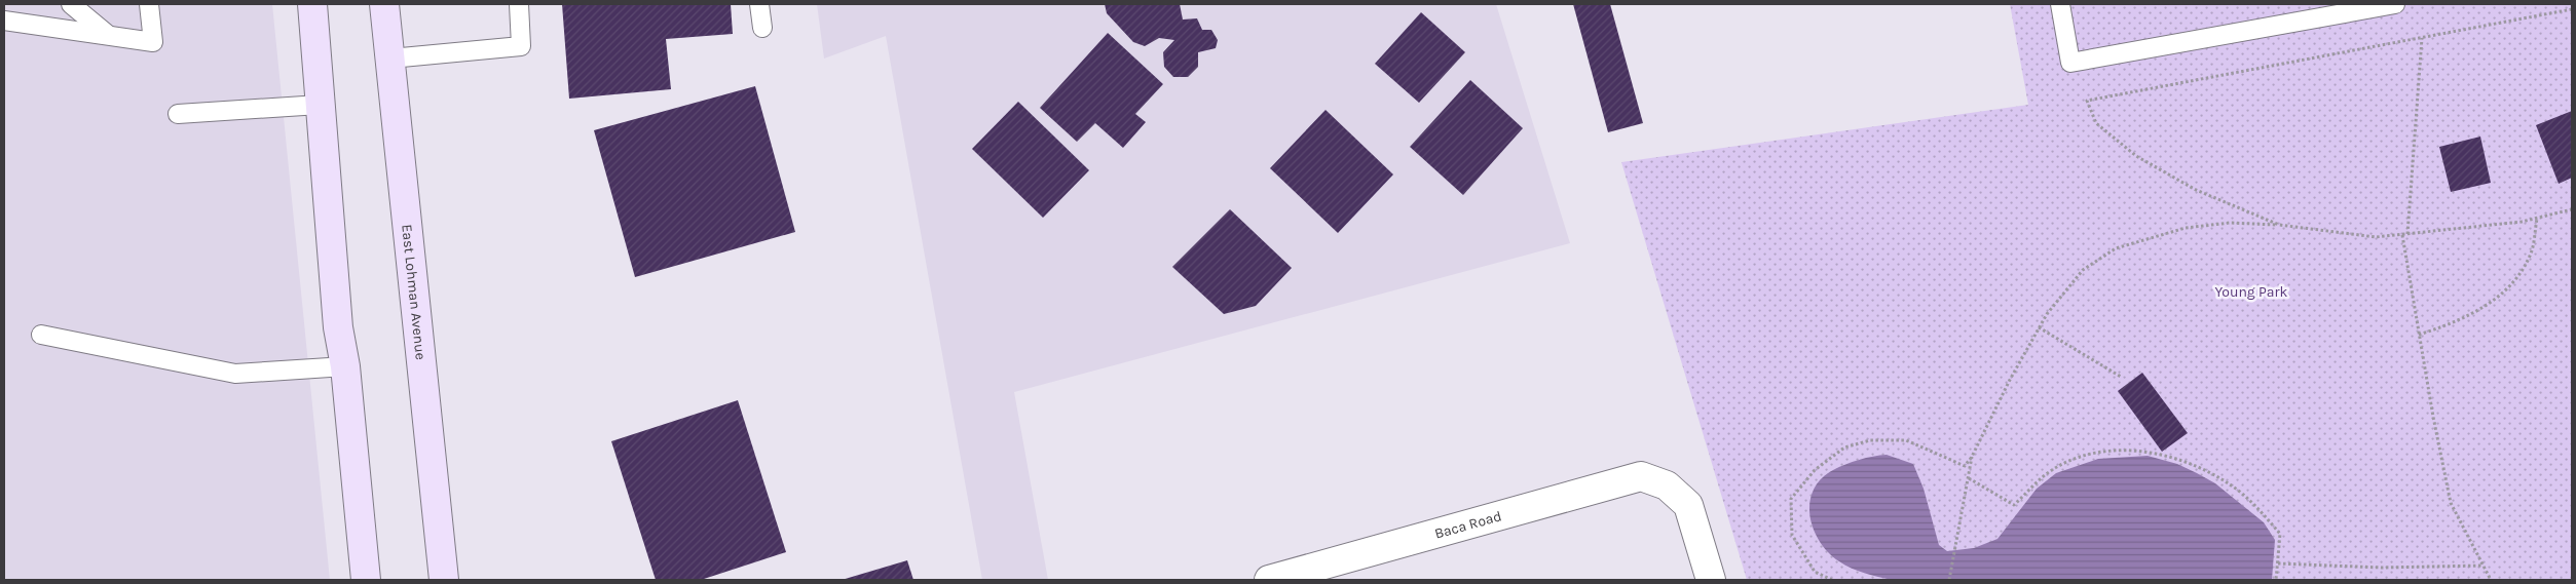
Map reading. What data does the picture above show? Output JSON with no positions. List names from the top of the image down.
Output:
{
  "streets": {
    "main road": ["East Lohman Avenue"],
    "street": ["Baca Road"]
  },
  "parks": ["Young Park"]
}
